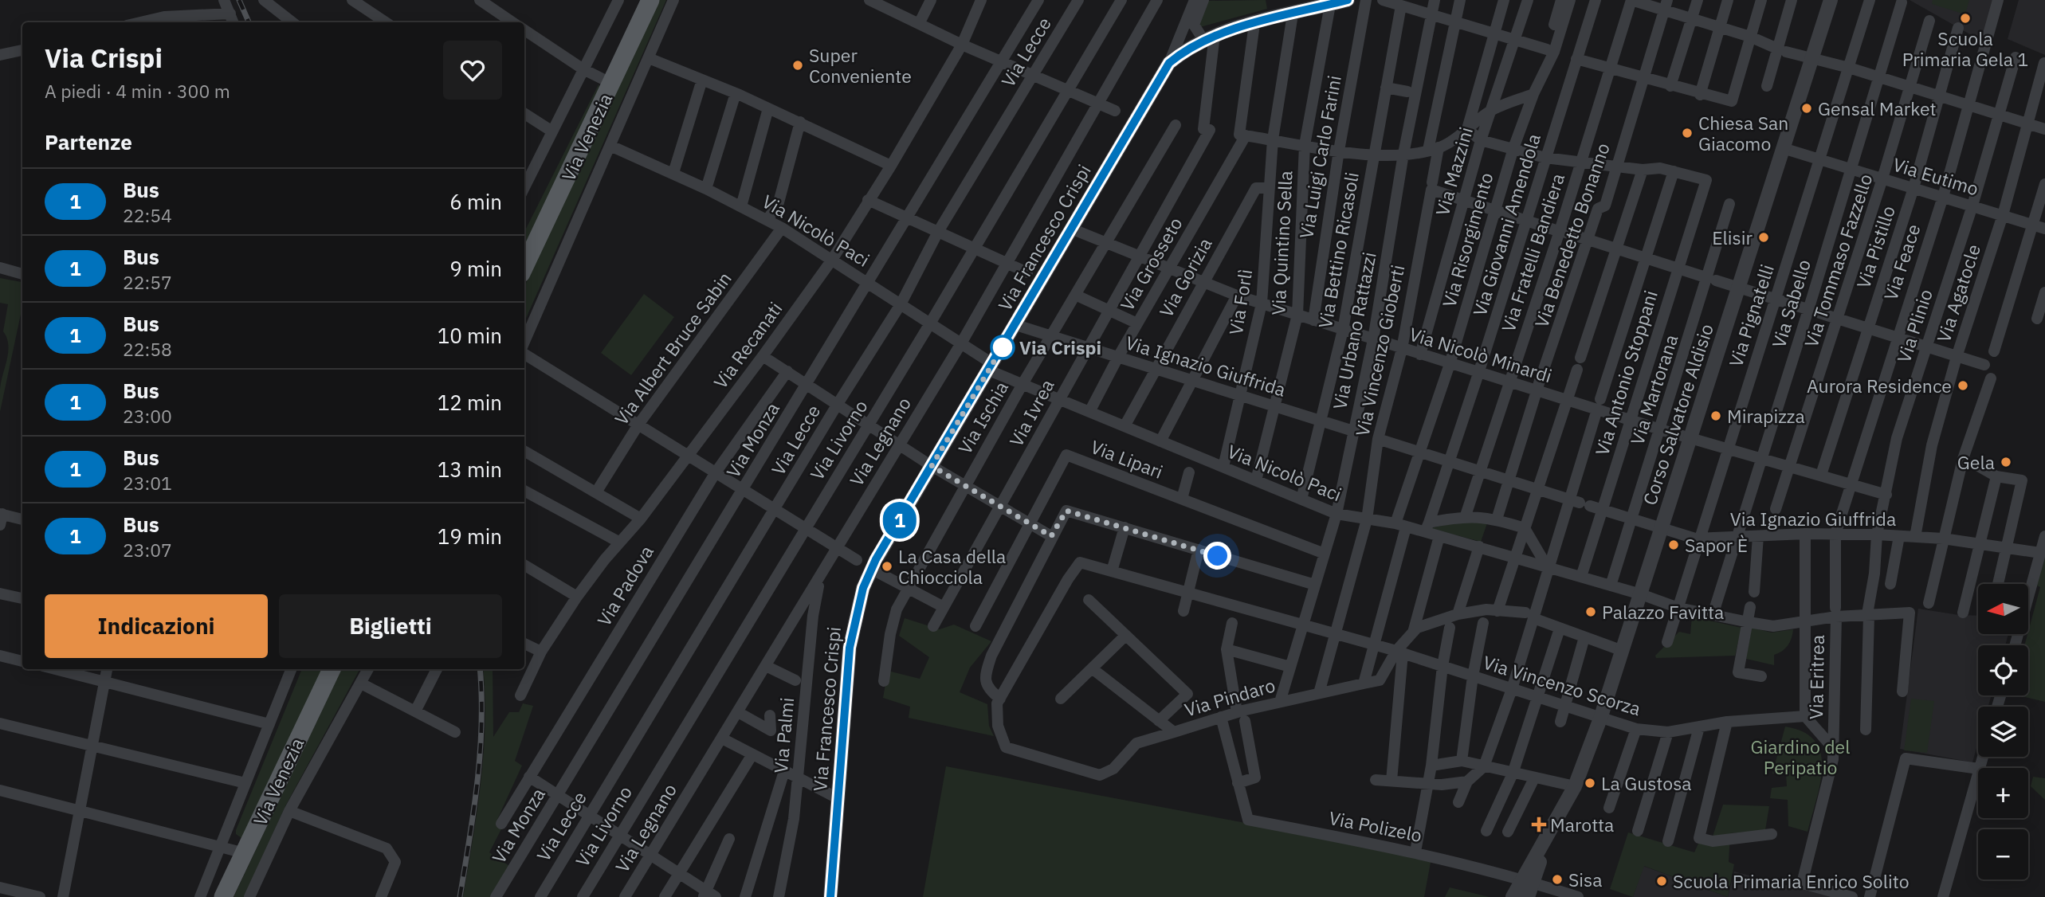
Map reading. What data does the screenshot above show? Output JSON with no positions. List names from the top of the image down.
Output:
{
  "streets": {
    "main road": ["Via Venezia"],
    "street": [
      "Via Lecce",
      "Via Luigi Carlo Farini",
      "Via Mazzini",
      "Via Eutimo",
      "Via Giovanni Amendola",
      "Via Nicolò Paci",
      "Via Benedetto Bonanno",
      "Via Francesco Crispi",
      "Via Risorgimento",
      "Via Quintino Sella",
      "Via Pistillo",
      "Via Bettino Ricasoli",
      "Via Fratelli Bandiera",
      "Via Tommaso Fazzello",
      "Via Feace",
      "Via Grosseto",
      "Via Gorizia",
      "Via Agatocle",
      "Via Forlì",
      "Via Sabello",
      "Via Pignatelli",
      "Via Plinio",
      "Via Urbano Rattazzi",
      "Via Recanati",
      "Via Albert Bruce Sabin",
      "Via Vincenzo Gioberti",
      "Via Nicolò Minardi",
      "Via Ignazio Giuffrida",
      "Via Antonio Stoppani",
      "Via Martorana",
      "Via Ivrea",
      "Corso Salvatore Aldisio",
      "Via Ischia",
      "Via Monza",
      "Via Livorno",
      "Via Legnano",
      "Via Lipari",
      "Via Padova",
      "Via Eritrea",
      "Via Vincenzo Scorza",
      "Via Pindaro",
      "Via Palmi",
      "Via Polizelo"
    ]
  },
  "crossings": [
    ["Via Lecce", "Via Nicolò Paci"],
    ["Via Luigi Carlo Farini", "Via Nicolò Minardi"],
    ["Via Mazzini", "Via Nicolò Minardi"],
    ["Via Eutimo", "Via Pistillo"],
    ["Via Eutimo", "Via Tommaso Fazzello"],
    ["Via Eutimo", "Via Feace"],
    ["Via Eutimo", "Via Agatocle"],
    ["Via Eutimo", "Via Sabello"],
    ["Via Eutimo", "Via Pignatelli"],
    ["Via Eutimo", "Via Plinio"],
    ["Via Eutimo", "Corso Salvatore Aldisio"],
    ["Via Giovanni Amendola", "Via Nicolò Paci"],
    ["Via Giovanni Amendola", "Via Nicolò Minardi"],
    ["Via Giovanni Amendola", "Via Ignazio Giuffrida"],
    ["Via Nicolò Paci", "Via Francesco Crispi"],
    ["Via Nicolò Paci", "Via Risorgimento"],
    ["Via Nicolò Paci", "Via Quintino Sella"],
    ["Via Nicolò Paci", "Via Bettino Ricasoli"],
    ["Via Nicolò Paci", "Via Grosseto"],
    ["Via Nicolò Paci", "Via Gorizia"],
    ["Via Nicolò Paci", "Via Forlì"],
    ["Via Nicolò Paci", "Via Sabello"],
    ["Via Nicolò Paci", "Via Pignatelli"],
    ["Via Nicolò Paci", "Via Plinio"],
    ["Via Nicolò Paci", "Via Urbano Rattazzi"],
    ["Via Nicolò Paci", "Via Recanati"],
    ["Via Nicolò Paci", "Via Albert Bruce Sabin"],
    ["Via Nicolò Paci", "Via Vincenzo Gioberti"],
    ["Via Nicolò Paci", "Via Antonio Stoppani"],
    ["Via Nicolò Paci", "Via Martorana"],
    ["Via Nicolò Paci", "Via Ivrea"],
    ["Via Nicolò Paci", "Corso Salvatore Aldisio"],
    ["Via Nicolò Paci", "Via Ischia"],
    ["Via Nicolò Paci", "Via Monza"],
    ["Via Nicolò Paci", "Via Livorno"],
    ["Via Nicolò Paci", "Via Legnano"],
    ["Via Nicolò Paci", "Via Eritrea"],
    ["Via Benedetto Bonanno", "Via Nicolò Minardi"],
    ["Via Benedetto Bonanno", "Via Ignazio Giuffrida"],
    ["Via Francesco Crispi", "Via Quintino Sella"],
    ["Via Francesco Crispi", "Via Forlì"],
    ["Via Francesco Crispi", "Via Nicolò Minardi"],
    ["Via Francesco Crispi", "Via Ignazio Giuffrida"],
    ["Via Francesco Crispi", "Via Ivrea"],
    ["Via Risorgimento", "Via Nicolò Minardi"],
    ["Via Risorgimento", "Via Ignazio Giuffrida"],
    ["Via Risorgimento", "Via Vincenzo Scorza"],
    ["Via Risorgimento", "Via Pindaro"],
    ["Via Quintino Sella", "Via Nicolò Minardi"],
    ["Via Quintino Sella", "Via Ignazio Giuffrida"],
    ["Via Pistillo", "Via Nicolò Minardi"],
    ["Via Bettino Ricasoli", "Via Nicolò Minardi"],
    ["Via Bettino Ricasoli", "Via Ignazio Giuffrida"],
    ["Via Fratelli Bandiera", "Via Nicolò Minardi"],
    ["Via Fratelli Bandiera", "Via Ignazio Giuffrida"],
    ["Via Tommaso Fazzello", "Via Nicolò Minardi"],
    ["Via Feace", "Via Nicolò Minardi"],
    ["Via Feace", "Via Ignazio Giuffrida"],
    ["Via Feace", "Via Eritrea"],
    ["Via Grosseto", "Via Nicolò Minardi"],
    ["Via Grosseto", "Via Ignazio Giuffrida"],
    ["Via Gorizia", "Via Forlì"],
    ["Via Gorizia", "Via Nicolò Minardi"],
    ["Via Gorizia", "Via Ignazio Giuffrida"],
    ["Via Agatocle", "Via Ignazio Giuffrida"],
    ["Via Forlì", "Via Nicolò Minardi"],
    ["Via Forlì", "Via Ignazio Giuffrida"],
    ["Via Sabello", "Via Nicolò Minardi"],
    ["Via Sabello", "Via Ignazio Giuffrida"],
    ["Via Pignatelli", "Via Nicolò Minardi"],
    ["Via Pignatelli", "Via Ignazio Giuffrida"],
    ["Via Plinio", "Via Nicolò Minardi"],
    ["Via Plinio", "Via Ignazio Giuffrida"],
    ["Via Urbano Rattazzi", "Via Nicolò Minardi"],
    ["Via Urbano Rattazzi", "Via Ignazio Giuffrida"],
    ["Via Urbano Rattazzi", "Via Lipari"],
    ["Via Urbano Rattazzi", "Via Vincenzo Scorza"],
    ["Via Urbano Rattazzi", "Via Pindaro"],
    ["Via Vincenzo Gioberti", "Via Nicolò Minardi"],
    ["Via Vincenzo Gioberti", "Via Ignazio Giuffrida"],
    ["Via Vincenzo Gioberti", "Via Vincenzo Scorza"],
    ["Via Vincenzo Gioberti", "Via Pindaro"],
    ["Via Nicolò Minardi", "Via Antonio Stoppani"],
    ["Via Nicolò Minardi", "Via Martorana"],
    ["Via Nicolò Minardi", "Via Ivrea"],
    ["Via Nicolò Minardi", "Corso Salvatore Aldisio"],
    ["Via Nicolò Minardi", "Via Ischia"],
    ["Via Ignazio Giuffrida", "Via Antonio Stoppani"],
    ["Via Ignazio Giuffrida", "Via Martorana"],
    ["Via Ignazio Giuffrida", "Via Ivrea"],
    ["Via Ignazio Giuffrida", "Corso Salvatore Aldisio"],
    ["Via Ignazio Giuffrida", "Via Ischia"],
    ["Via Ignazio Giuffrida", "Via Eritrea"],
    ["Corso Salvatore Aldisio", "Via Vincenzo Scorza"],
    ["Corso Salvatore Aldisio", "Via Polizelo"],
    ["Via Legnano", "Via Palmi"],
    ["Via Vincenzo Scorza", "Via Pindaro"],
    ["Via Pindaro", "Via Polizelo"]
  ],
  "parks": ["Giardino del Peripatio"],
  "places": {
    "other": [
      "Scuola Primaria Gela 1",
      "Super Conveniente",
      "Gensal Market",
      "Chiesa San Giacomo",
      "Elisir",
      "Via Crispi",
      "Aurora Residence",
      "Mirapizza",
      "Gela",
      "Sapor È",
      "La Casa della Chiocciola",
      "Palazzo Favitta",
      "La Gustosa",
      "Sisa",
      "Scuola Primaria Enrico Solito"
    ],
    "health": ["Marotta"]
  },
  "lines": ["bus line 1"],
  "north": "left",
  "page": {
    "on_map": "1",
    "heading": [
      ["Via Crispi", "A piedi · 4 min · 300 m"],
      "Partenze"
    ],
    "list": [
      {
        "mark": "1",
        "name": "Bus",
        "note": "22:54",
        "value": "6 min"
      },
      {
        "mark": "1",
        "name": "Bus",
        "note": "22:57",
        "value": "9 min"
      },
      {
        "mark": "1",
        "name": "Bus",
        "note": "22:58",
        "value": "10 min"
      },
      {
        "mark": "1",
        "name": "Bus",
        "note": "23:00",
        "value": "12 min"
      },
      {
        "mark": "1",
        "name": "Bus",
        "note": "23:01",
        "value": "13 min"
      },
      {
        "mark": "1",
        "name": "Bus",
        "note": "23:07",
        "value": "19 min"
      }
    ],
    "buttons": ["Indicazioni", "Biglietti"],
    "map_buttons": ["+", "−"]
  }
}
